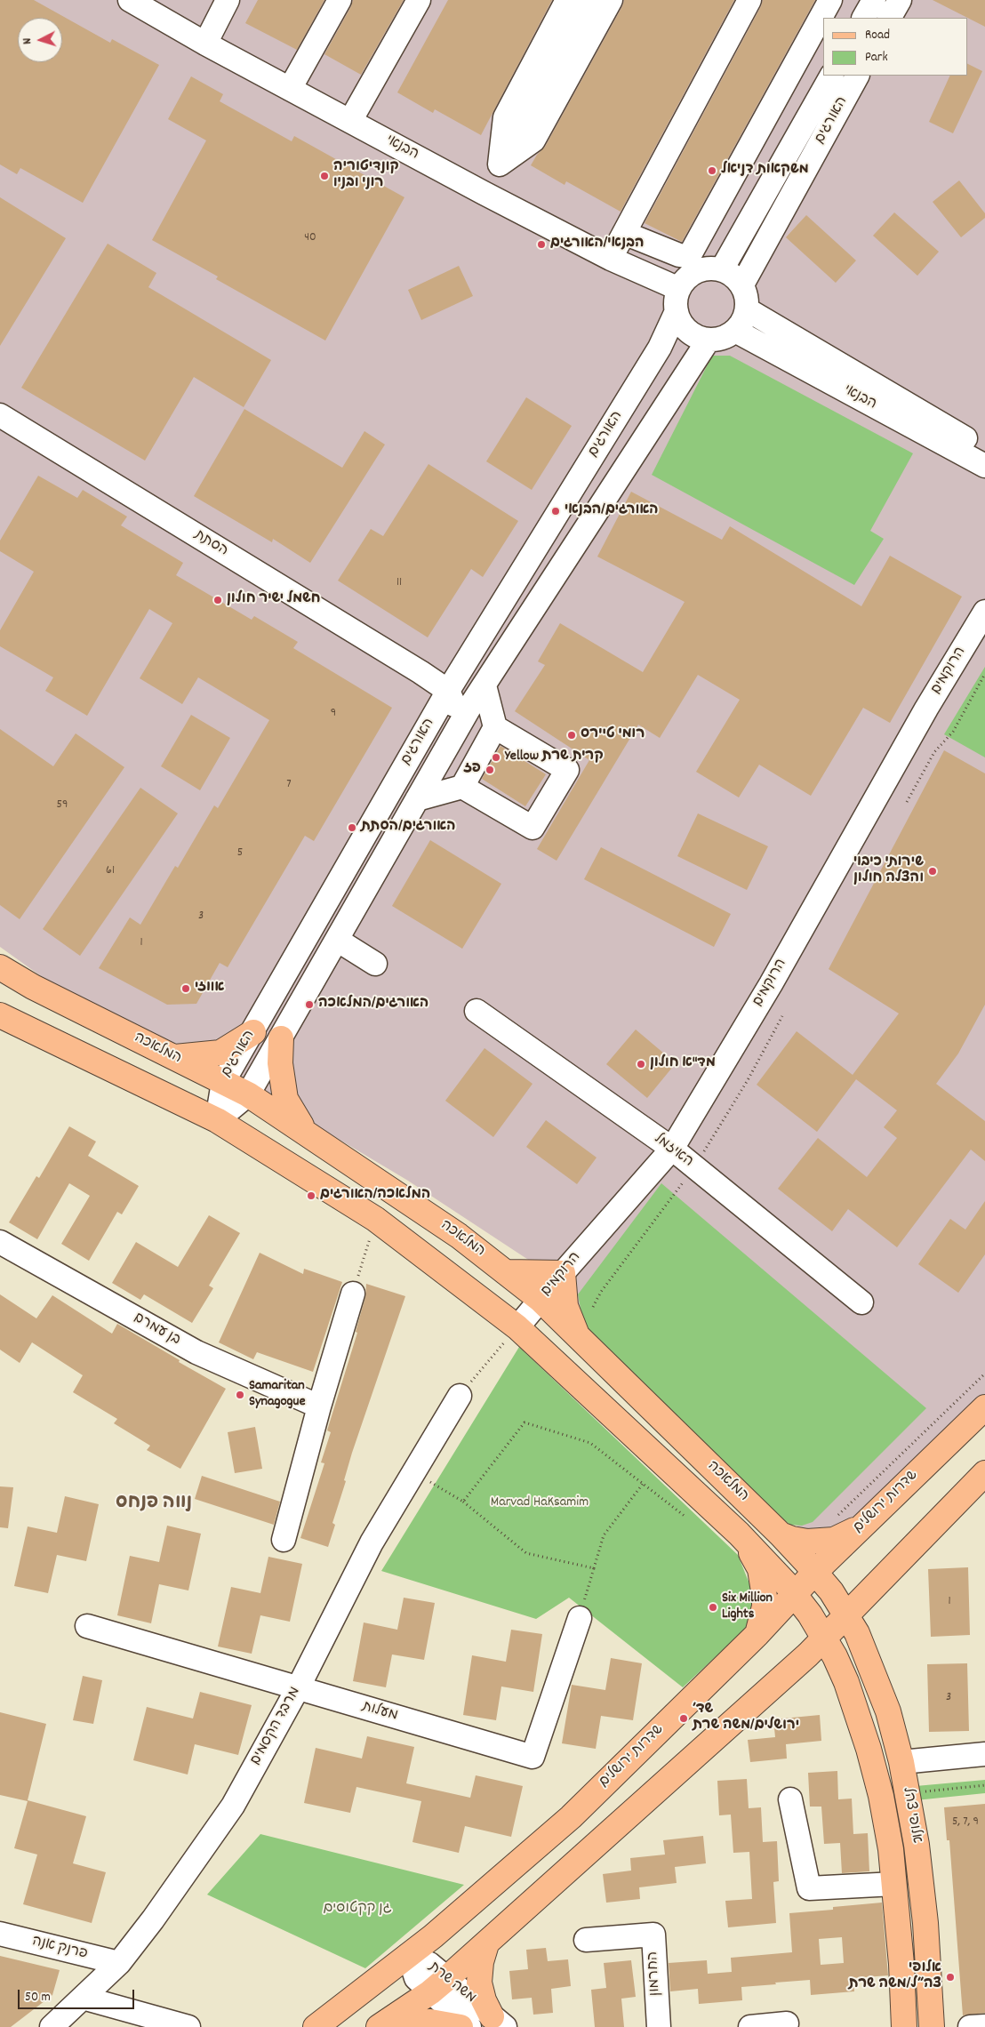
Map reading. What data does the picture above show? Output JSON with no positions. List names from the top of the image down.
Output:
{
  "streets": {
    "main road": ["המלאכה", "שדרות ירושלים", "אלופי צהל"],
    "street": [
      "האורגים",
      "הבנאי",
      "הסתת",
      "הרוקמים",
      "האיזמל",
      "בן עמרם",
      "מעלות",
      "מרבד הקסמים",
      "פרנק אנה",
      "החרמון",
      "משה שרת"
    ]
  },
  "crossings": [
    ["האורגים", "הבנאי"],
    ["האורגים", "הסתת"],
    ["האורגים", "המלאכה"],
    ["הרוקמים", "המלאכה"],
    ["הרוקמים", "האיזמל"],
    ["המלאכה", "שדרות ירושלים"],
    ["המלאכה", "אלופי צהל"],
    ["שדרות ירושלים", "משה שרת"],
    ["מעלות", "מרבד הקסמים"],
    ["מרבד הקסמים", "פרנק אנה"]
  ],
  "districts": ["נווה פנחס"],
  "parks": ["Marvad HaKsamim", "גן קקטוסים"],
  "places": [
    "משקאות דניאל",
    "קונדיטוריה רוני ובניו",
    "הבנאי/האורגים",
    "האורגים/הבנאי",
    "חשמל ישיר חולון",
    "רומי טיירס",
    "Yellow קרית שרת",
    "פז",
    "האורגים/הסתת",
    "שירותי כיבוי והצלה חולון",
    "אווזי",
    "האורגים/המלאכה",
    "מד\"א חולון",
    "המלאכה/האורגים",
    "Samaritan Synagogue",
    "Six Million Lights",
    "שד׳ ירושלים/משה שרת",
    "אלופי צה״ל/משה שרת"
  ],
  "house_numbers": [
    "40",
    "11",
    "9",
    "7",
    "59",
    "5",
    "61",
    "3",
    "1",
    "1",
    "3",
    "5, 7, 9"
  ],
  "legend": ["Road", "Park"],
  "scale_bar": "50 m",
  "north": "left"
}
